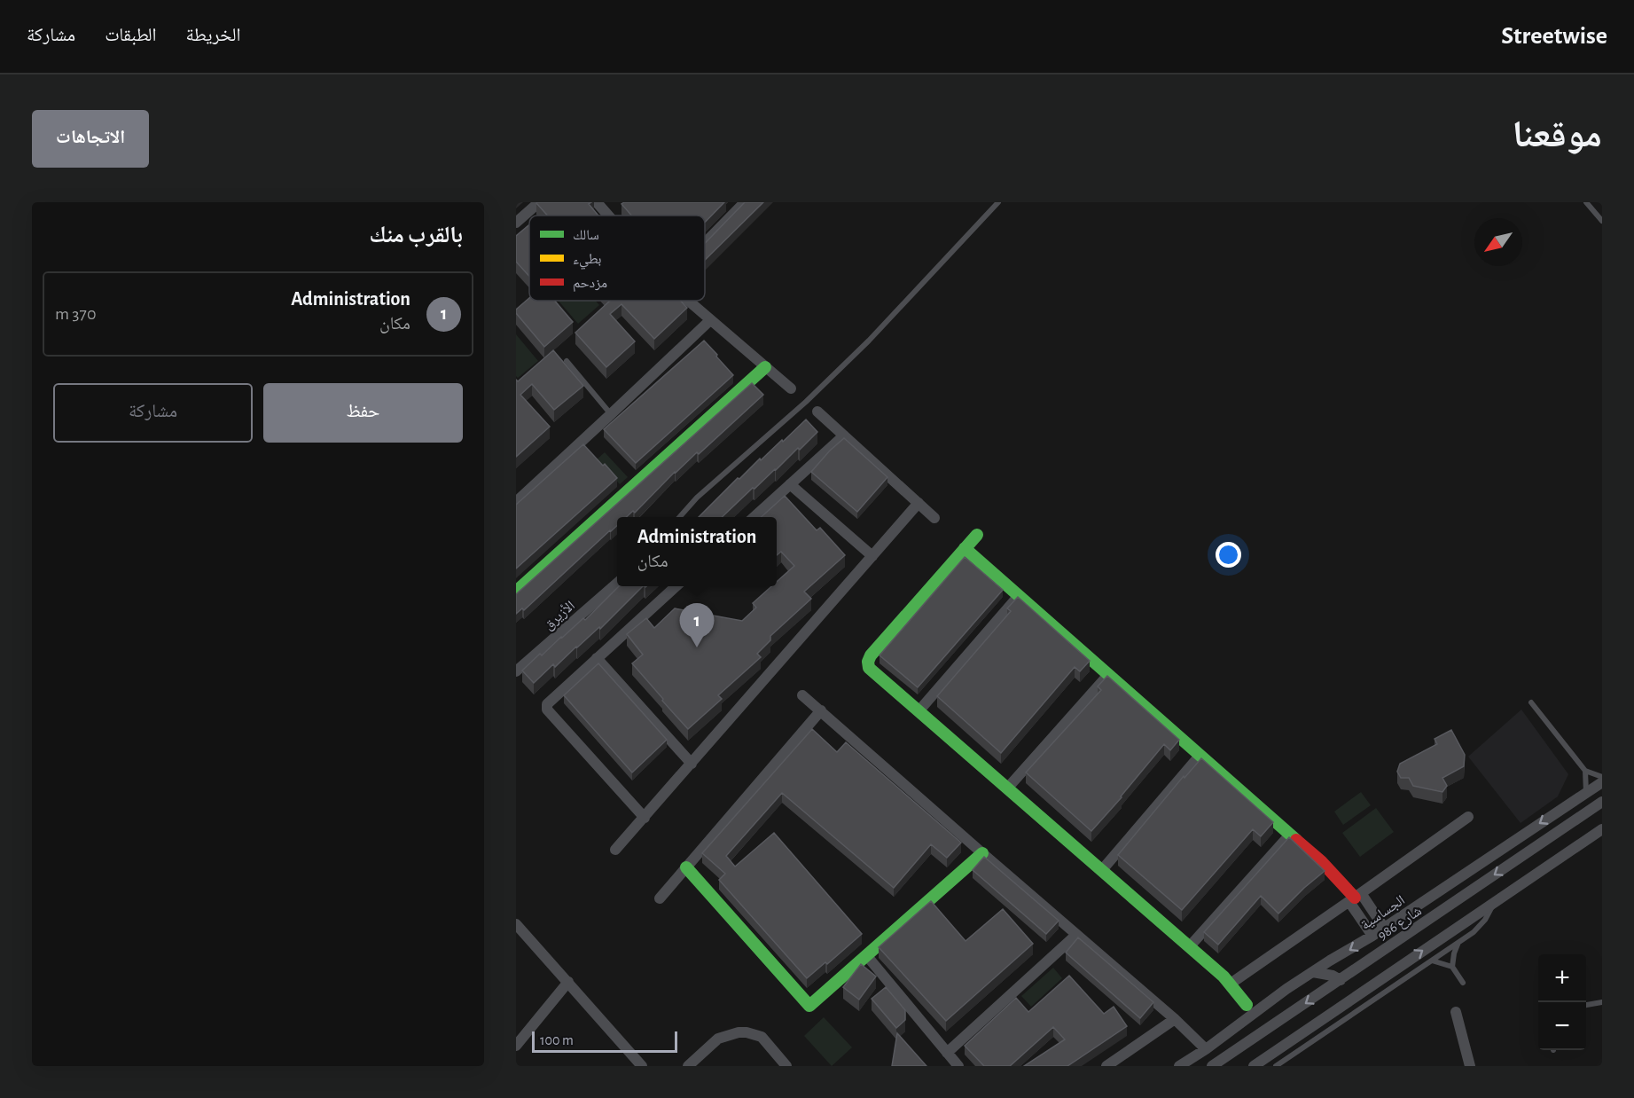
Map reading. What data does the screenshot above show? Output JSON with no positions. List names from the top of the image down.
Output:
{
  "streets": {
    "street": ["الأزيرق", "الجساسية", "شارع 986"]
  },
  "legend": ["سالك", "بطيء", "مزدحم"],
  "scale_bar": "100 m",
  "north": "bottom left",
  "page": {
    "header": "Streetwise",
    "nav": ["الخريطة", "الطبقات", "مشاركة"],
    "title": "موقعنا",
    "buttons": [
      "الاتجاهات",
      ["حفظ", "مشاركة"]
    ],
    "heading": "بالقرب منك",
    "list": [
      {
        "mark": "1",
        "name": "Administration",
        "note": "مكان",
        "value": "370 m"
      }
    ],
    "popup": ["Administration", "مكان"],
    "pins": "1",
    "map_buttons": ["+", "−"],
    "scale": "100 m"
  }
}
